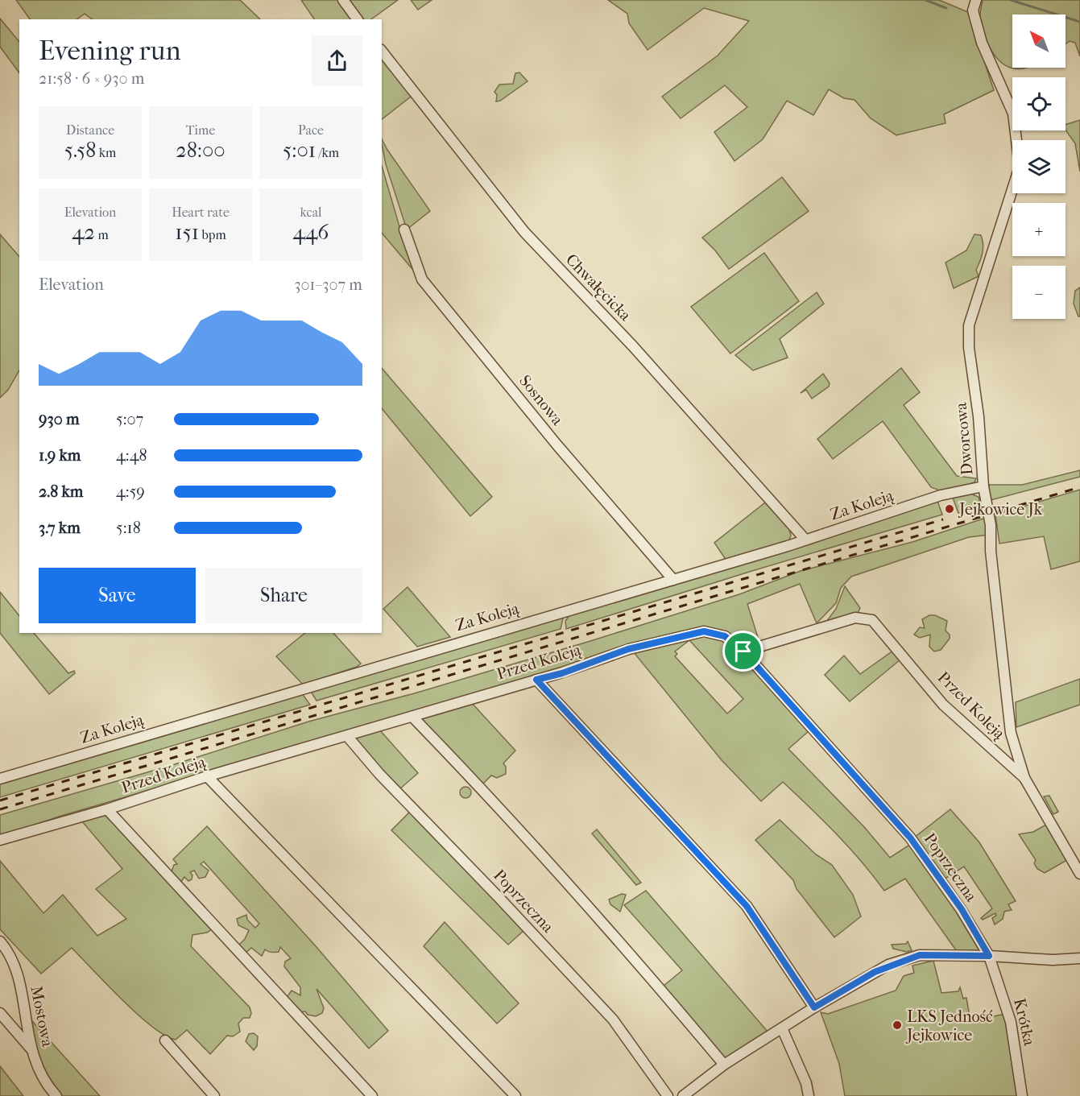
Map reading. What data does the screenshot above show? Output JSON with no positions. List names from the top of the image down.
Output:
{
  "streets": {
    "street": [
      "Chwałęcicka",
      "Sosnowa",
      "Dworcowa",
      "Za Koleją",
      "Przed Koleją",
      "Poprzeczna",
      "Mostowa",
      "Krótka"
    ]
  },
  "crossings": [
    ["Chwałęcicka", "Za Koleją"],
    ["Sosnowa", "Za Koleją"],
    ["Dworcowa", "Za Koleją"],
    ["Dworcowa", "Przed Koleją"],
    ["Przed Koleją", "Poprzeczna"],
    ["Poprzeczna", "Krótka"]
  ],
  "places": ["Jejkowice Jk", "LKS Jedność Jejkowice"],
  "north": "top left",
  "page": {
    "map_buttons": ["+", "−"],
    "heading": ["Evening run", "21:58 · 6 × 930 m"],
    "stats": [
      ["Distance", "5.58 km"],
      ["Time", "28:00"],
      ["Pace", "5:01 /km"],
      ["Elevation", "42 m"],
      ["Heart rate", "151 bpm"],
      ["kcal", "446"]
    ],
    "chart": ["Elevation", "301–307 m"],
    "list": [
      {
        "name": "930 m",
        "note": "5:07"
      },
      {
        "name": "1.9 km",
        "note": "4:48"
      },
      {
        "name": "2.8 km",
        "note": "4:59"
      },
      {
        "name": "3.7 km",
        "note": "5:18"
      }
    ],
    "buttons": ["Save", "Share"]
  }
}
